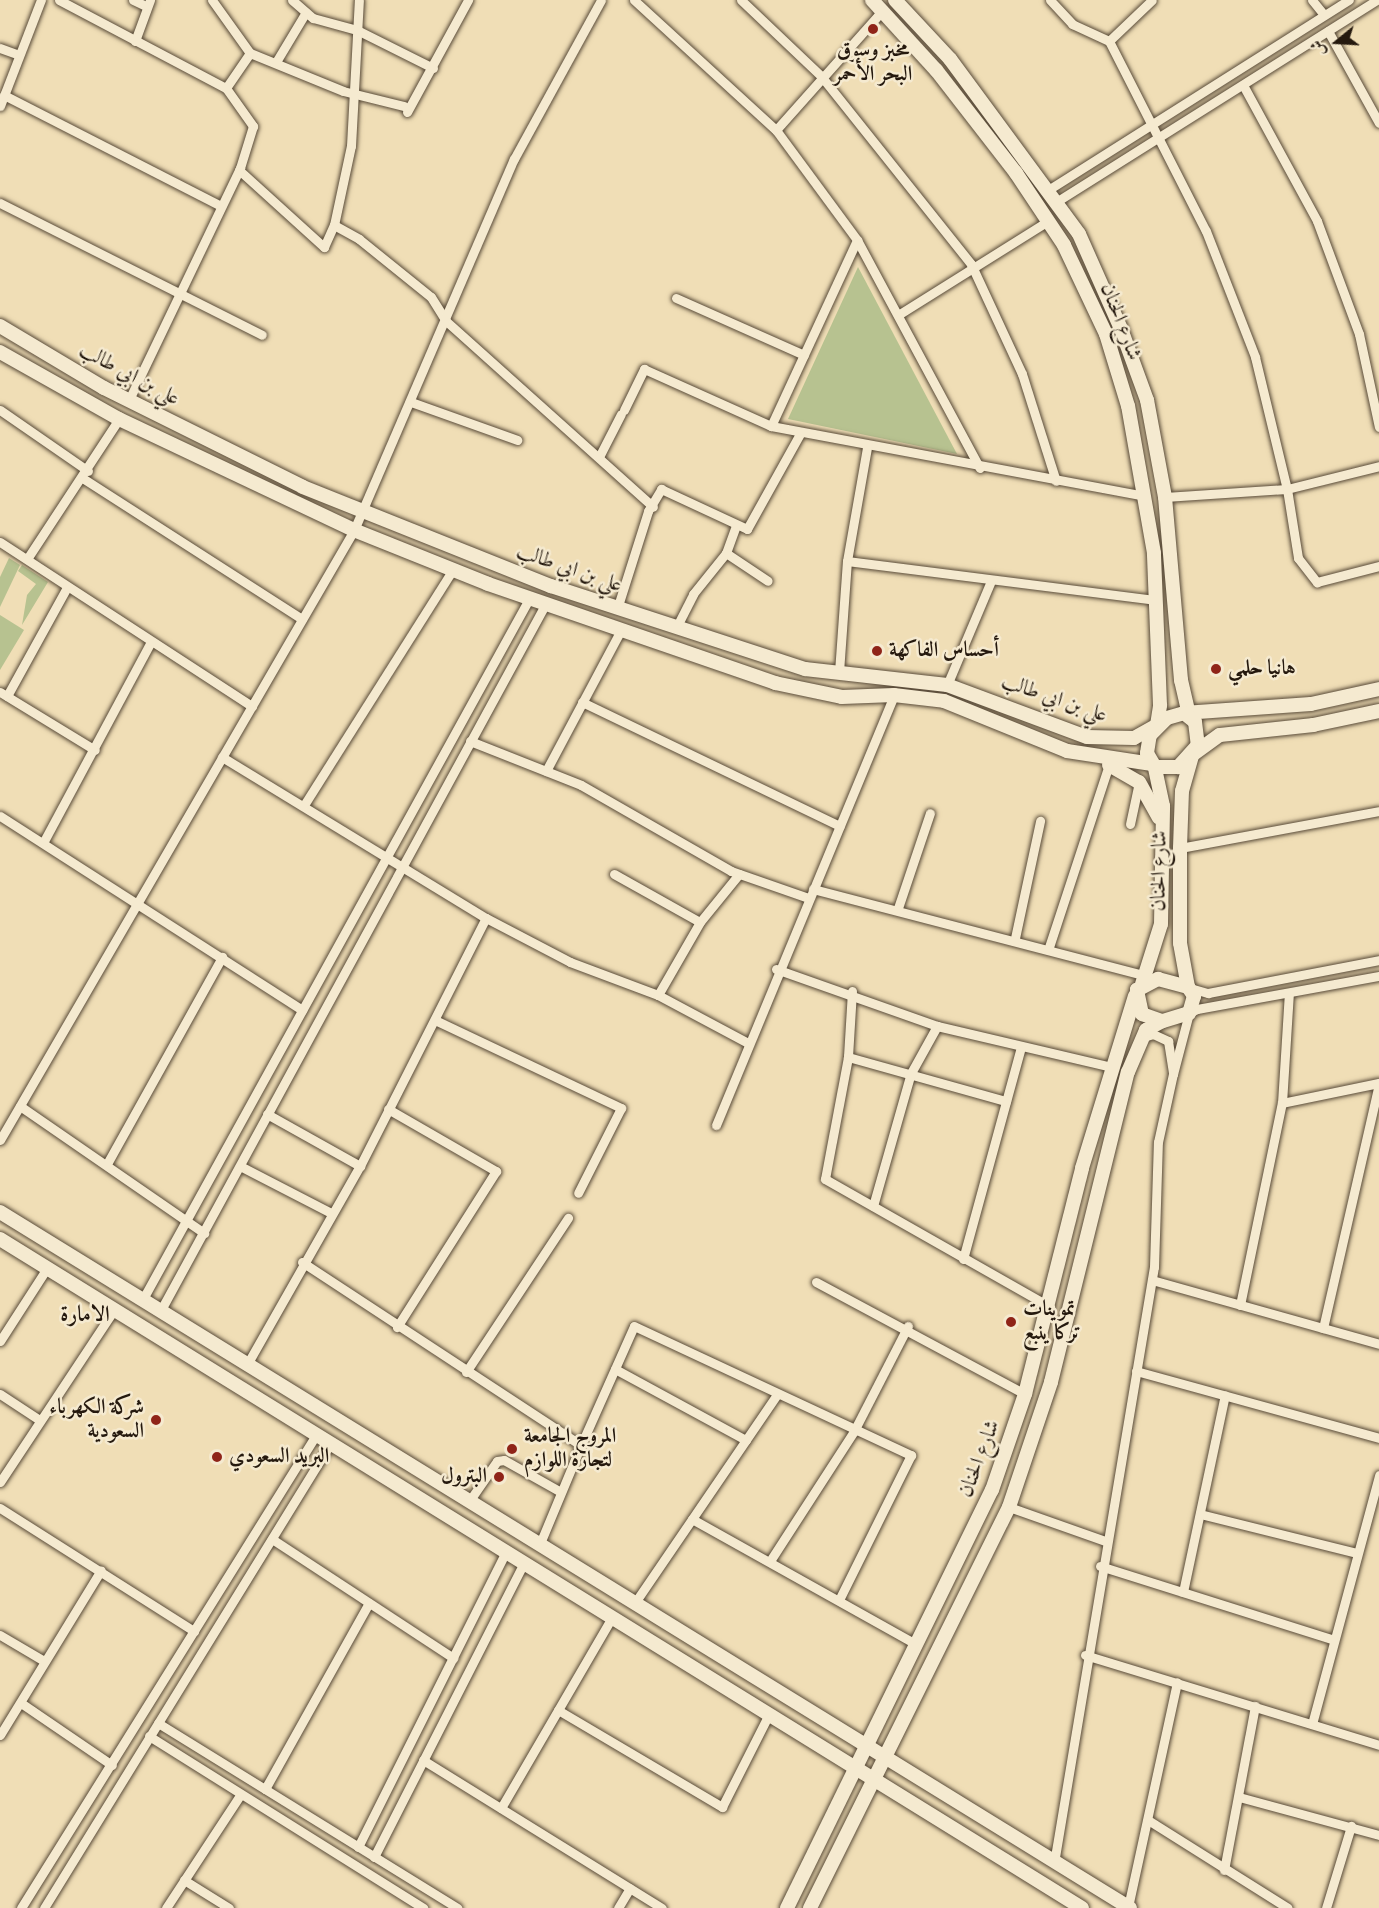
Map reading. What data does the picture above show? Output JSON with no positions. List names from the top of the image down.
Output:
{
  "streets": {
    "main road": ["شارع الحنان", "علي بن ابي طالب"]
  },
  "crossings": [
    ["شارع الحنان", "علي بن ابي طالب"]
  ],
  "districts": ["الامارة"],
  "places": [
    "مخبز وسوق البحر الأحمر",
    "أحساس الفاكهة",
    "هانيا حلمي",
    "تموينات تركا ينبع",
    "شركة الكهرباء السعودية",
    "المروج الجامعة لتجارة اللوازم",
    "البريد السعودي",
    "البترول"
  ],
  "north": "left"
}
